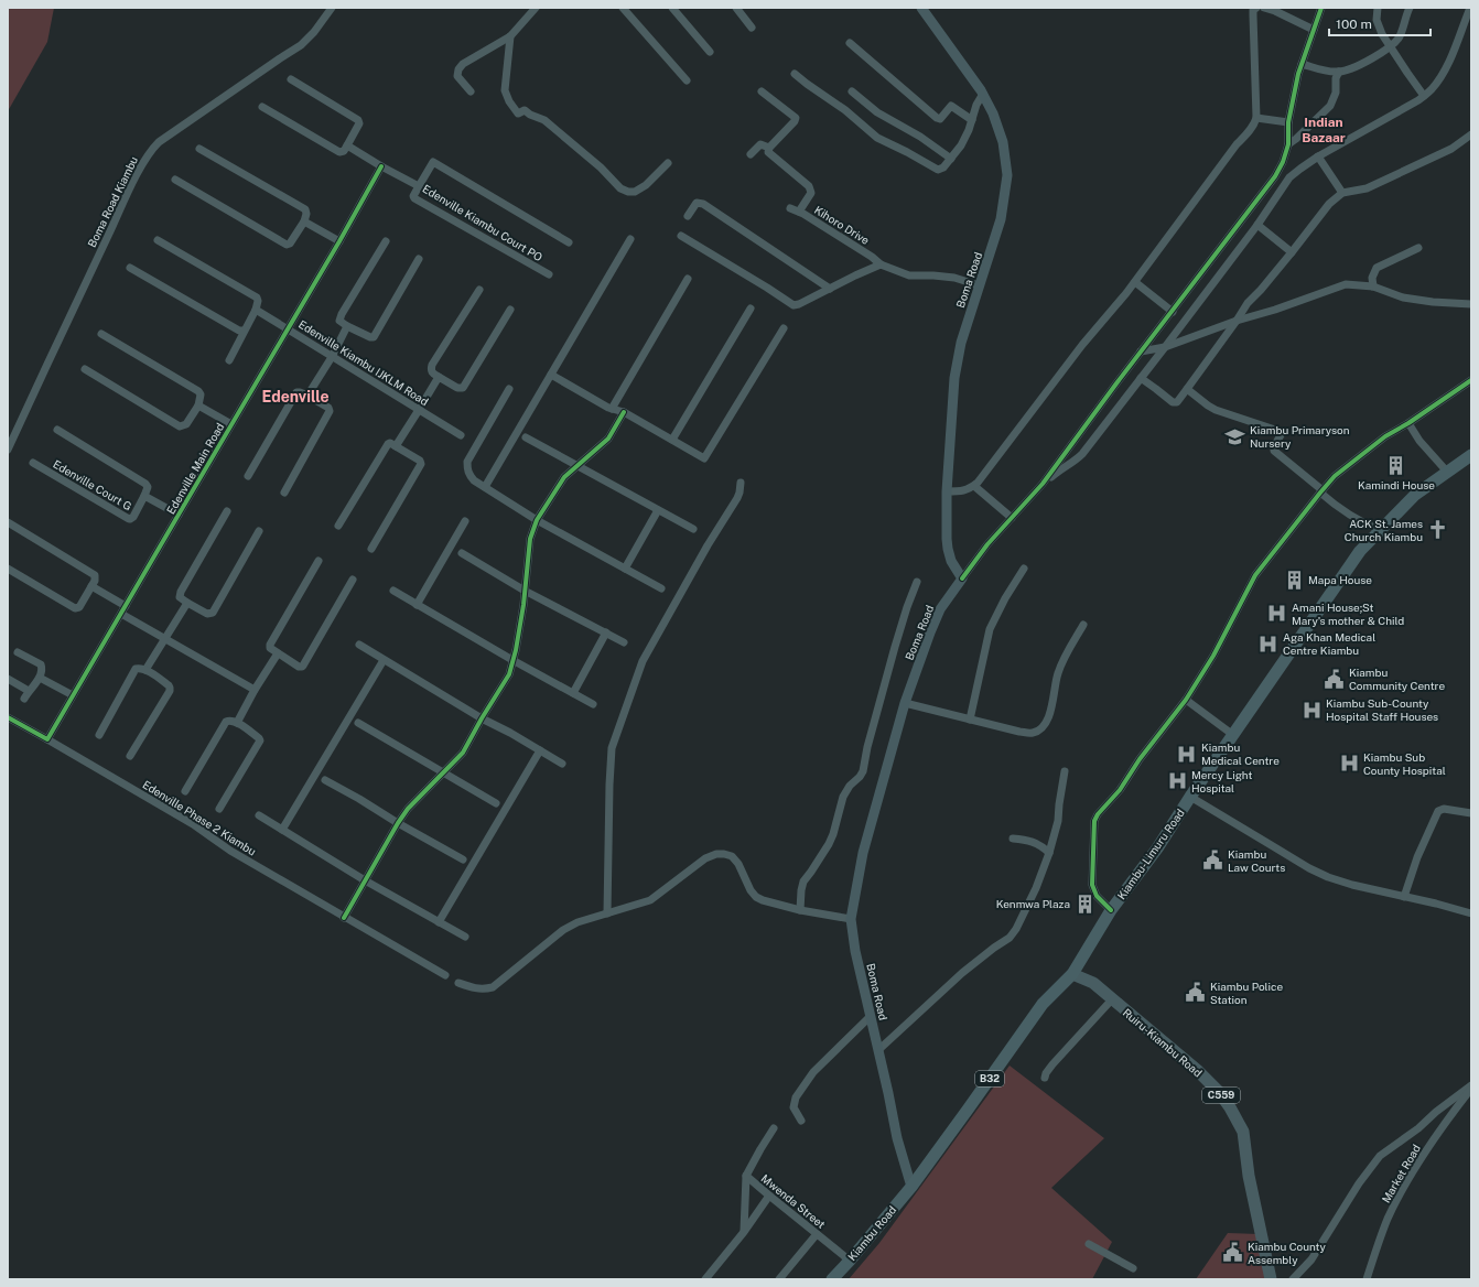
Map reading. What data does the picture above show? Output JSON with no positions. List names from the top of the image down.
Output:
{
  "streets": {
    "highway": ["Kiambu-Limuru Road", "B32", "Kiambu Road"],
    "main road": ["Boma Road", "Ruiru-Kiambu Road", "C559"],
    "street": [
      "Boma Road Kiambu",
      "Edenville Kiambu Court PO",
      "Kihoro Drive",
      "Edenville Kiambu IJKLM Road",
      "Edenville Main Road",
      "Edenville Court G",
      "Edenville Phase 2 Kiambu",
      "Market Road",
      "Mwenda Street"
    ]
  },
  "crossings": [
    ["Kihoro Drive", "Boma Road"],
    ["Boma Road", "Kiambu-Limuru Road"],
    ["Boma Road", "Kiambu Road"],
    ["Edenville Kiambu IJKLM Road", "Edenville Main Road"],
    ["Edenville Main Road", "Edenville Court G"],
    ["Edenville Main Road", "Edenville Phase 2 Kiambu"],
    ["Kiambu-Limuru Road", "Ruiru-Kiambu Road"],
    ["Kiambu-Limuru Road", "Kiambu Road"],
    ["Mwenda Street", "Kiambu Road"]
  ],
  "districts": ["Indian Bazaar", "Edenville"],
  "places": {
    "school or university": ["Kiambu Primaryson Nursery"],
    "building": ["Kamindi House", "Mapa House", "Kenmwa Plaza"],
    "church": ["ACK St. James Church Kiambu"],
    "hospital": [
      "Amani House;St Mary's mother & Child",
      "Aga Khan Medical Centre Kiambu",
      "Kiambu Sub-County Hospital Staff Houses",
      "Kiambu Medical Centre",
      "Kiambu Sub County Hospital",
      "Mercy Light Hospital"
    ],
    "public building": [
      "Kiambu Community Centre",
      "Kiambu Law Courts",
      "Kiambu Police Station",
      "Kiambu County Assembly"
    ]
  },
  "scale_bar": "100 m"
}
